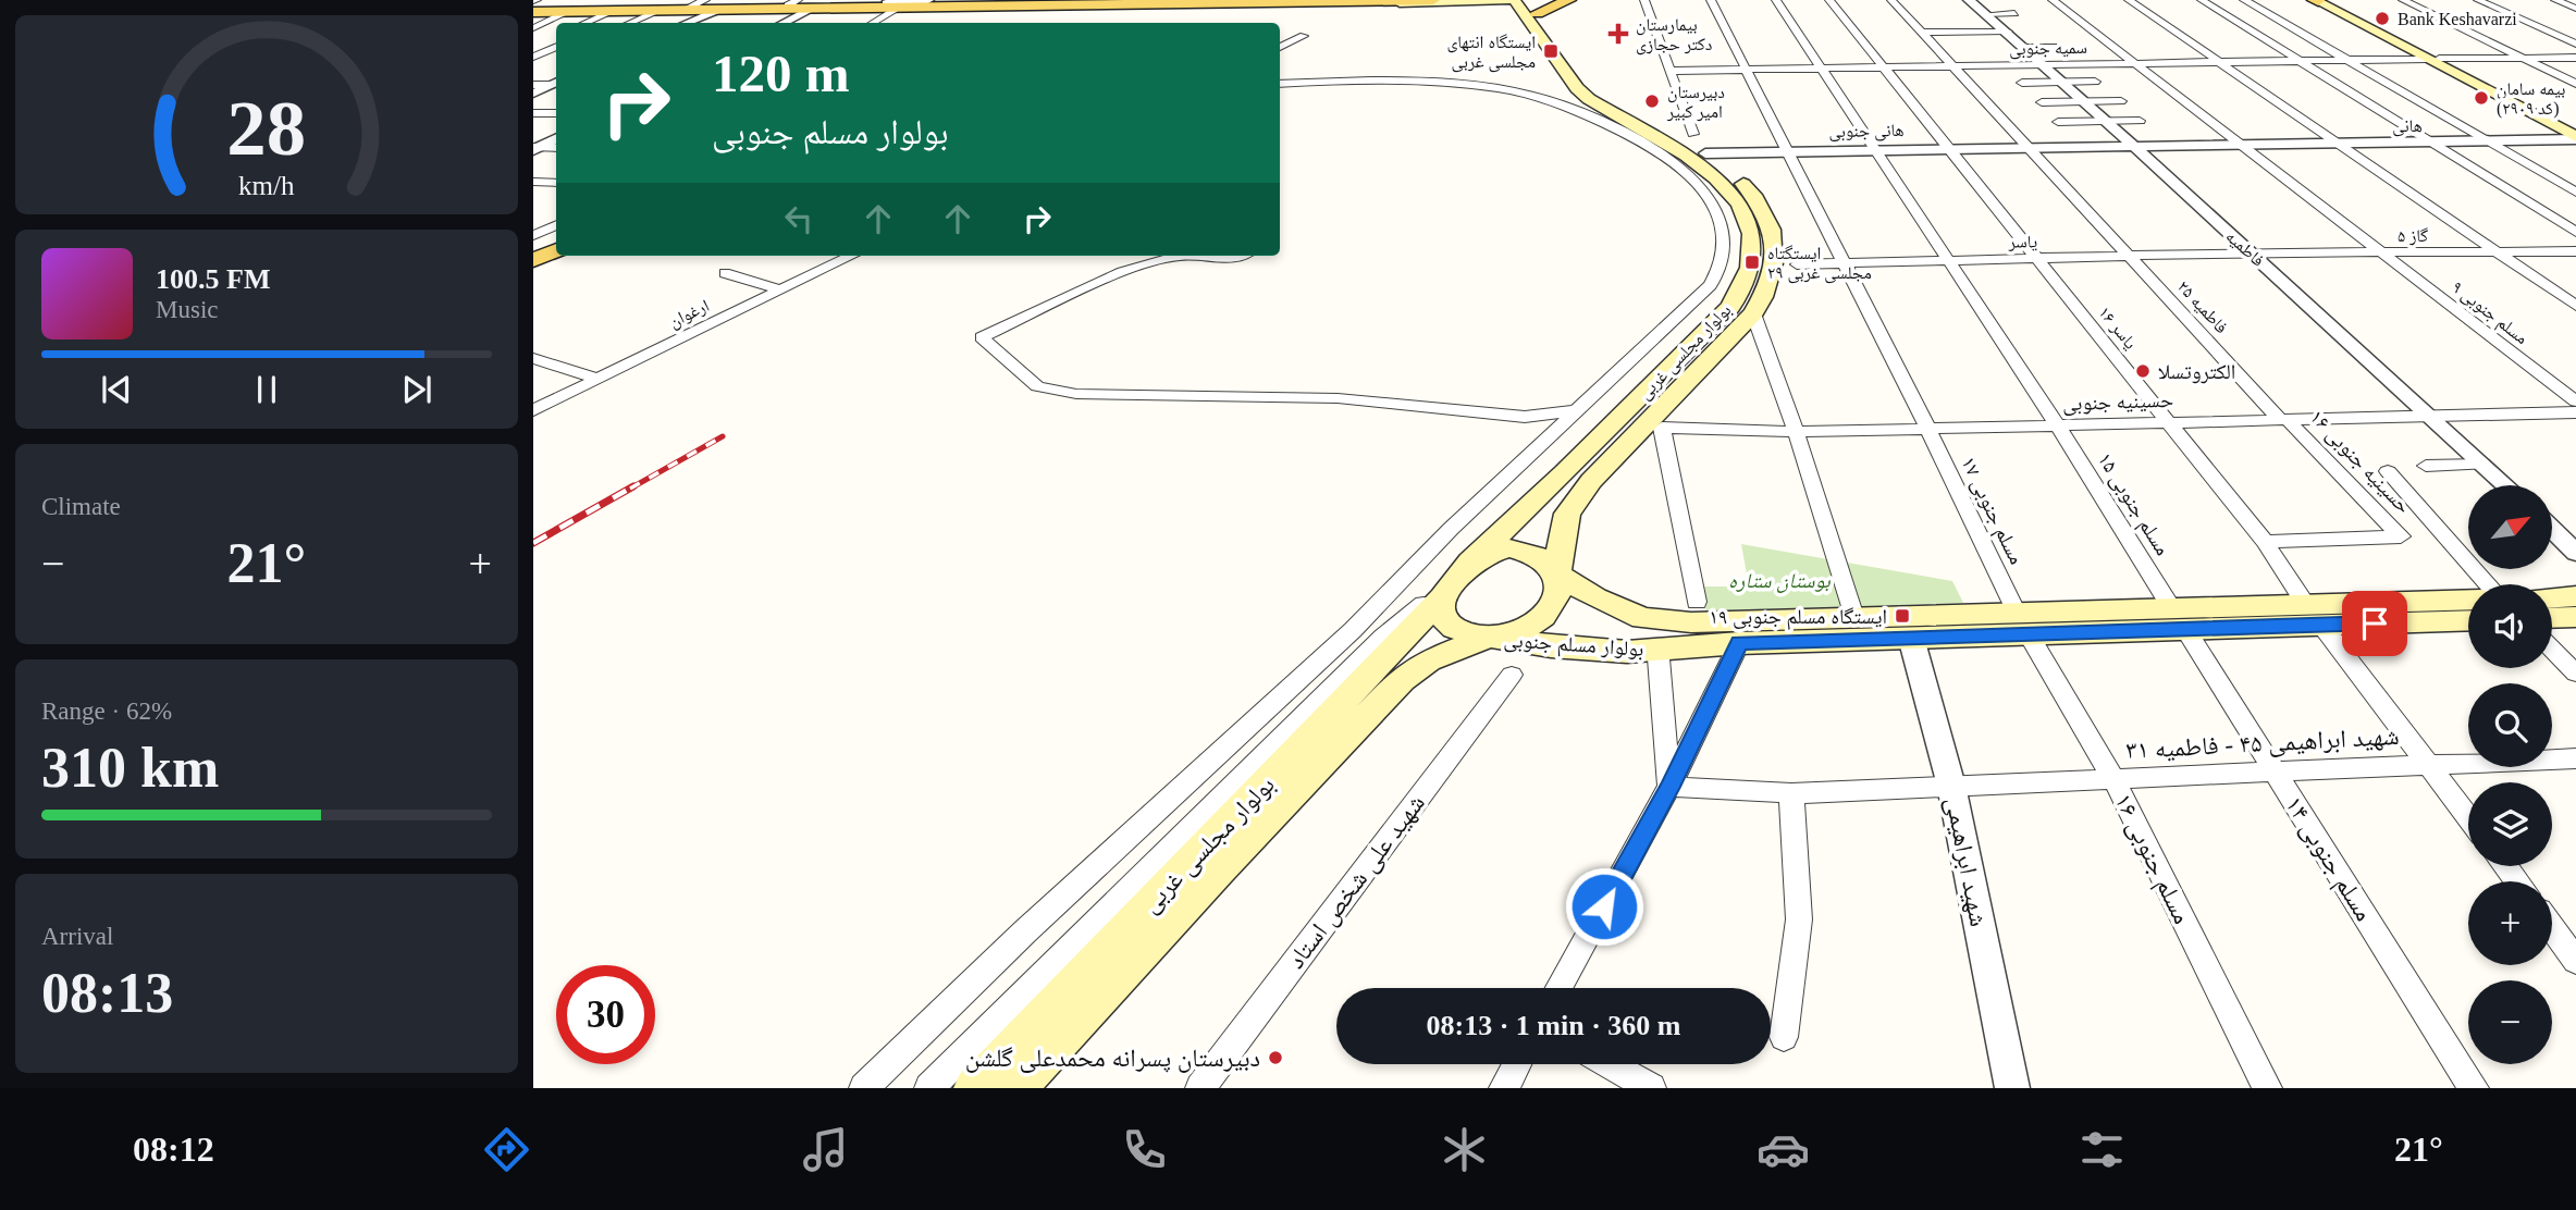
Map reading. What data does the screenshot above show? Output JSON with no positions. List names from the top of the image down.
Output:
{
  "streets": {
    "main road": ["بولوار مجلسی غربی", "بولوار مسلم جنوبی"],
    "street": [
      "سمیه جنوبی",
      "هانی",
      "هانی جنوبی",
      "گاز ۵",
      "یاسر",
      "فاطمیه",
      "فاطمیه ۲۵",
      "مسلم جنوبی ۹",
      "ارغوان",
      "یاسر ۱۶",
      "حسینیه جنوبی",
      "حسینیه جنوبی ۱۶",
      "مسلم جنوبی ۱۵",
      "مسلم جنوبی ۱۷",
      "شهید ابراهیمی ۴۵ - فاطمیه ۳۱",
      "مسلم جنوبی ۱۶",
      "مسلم جنوبی ۱۴",
      "شهید ابراهیمی",
      "شهید علی شخص استاد"
    ]
  },
  "crossings": [
    ["سمیه جنوبی", "فاطمیه"],
    ["سمیه جنوبی", "فاطمیه ۲۵"],
    ["سمیه جنوبی", "مسلم جنوبی ۹"],
    ["سمیه جنوبی", "یاسر ۱۶"],
    ["سمیه جنوبی", "مسلم جنوبی ۱۵"],
    ["سمیه جنوبی", "مسلم جنوبی ۱۷"],
    ["هانی", "هانی جنوبی"],
    ["هانی", "فاطمیه"],
    ["هانی", "مسلم جنوبی ۹"],
    ["هانی جنوبی", "فاطمیه"],
    ["هانی جنوبی", "فاطمیه ۲۵"],
    ["هانی جنوبی", "یاسر ۱۶"],
    ["هانی جنوبی", "بولوار مجلسی غربی"],
    ["هانی جنوبی", "مسلم جنوبی ۱۵"],
    ["هانی جنوبی", "مسلم جنوبی ۱۷"],
    ["گاز ۵", "یاسر"],
    ["گاز ۵", "فاطمیه"],
    ["گاز ۵", "مسلم جنوبی ۹"],
    ["یاسر", "فاطمیه"],
    ["یاسر", "فاطمیه ۲۵"],
    ["یاسر", "یاسر ۱۶"],
    ["یاسر", "مسلم جنوبی ۱۵"],
    ["یاسر", "مسلم جنوبی ۱۷"],
    ["فاطمیه", "حسینیه جنوبی"],
    ["فاطمیه ۲۵", "حسینیه جنوبی"],
    ["فاطمیه ۲۵", "حسینیه جنوبی ۱۶"],
    ["یاسر ۱۶", "حسینیه جنوبی"],
    ["بولوار مجلسی غربی", "بولوار مسلم جنوبی"],
    ["حسینیه جنوبی", "حسینیه جنوبی ۱۶"],
    ["حسینیه جنوبی", "مسلم جنوبی ۱۵"],
    ["حسینیه جنوبی", "مسلم جنوبی ۱۷"],
    ["مسلم جنوبی ۱۵", "بولوار مسلم جنوبی"],
    ["مسلم جنوبی ۱۵", "مسلم جنوبی ۱۴"],
    ["مسلم جنوبی ۱۷", "بولوار مسلم جنوبی"],
    ["مسلم جنوبی ۱۷", "مسلم جنوبی ۱۶"],
    ["بولوار مسلم جنوبی", "مسلم جنوبی ۱۶"],
    ["بولوار مسلم جنوبی", "مسلم جنوبی ۱۴"],
    ["بولوار مسلم جنوبی", "شهید ابراهیمی"],
    ["شهید ابراهیمی ۴۵ - فاطمیه ۳۱", "مسلم جنوبی ۱۶"],
    ["شهید ابراهیمی ۴۵ - فاطمیه ۳۱", "مسلم جنوبی ۱۴"],
    ["شهید ابراهیمی ۴۵ - فاطمیه ۳۱", "شهید ابراهیمی"]
  ],
  "parks": ["بوستان ستاره"],
  "places": {
    "other": [
      "Bank Keshavarzi",
      "بیمه سامان (کد ۲۹۰۹)",
      "دبیرستان امیر کبیر",
      "الکتروتسلا",
      "دبیرستان پسرانه محمدعلی گلشن"
    ],
    "health": ["بیمارستان دکتر حجازی"],
    "transit": ["ایستگاه انتهای مجلسی غربی", "ایستگتاه مجلسی غربی ۲۹", "ایستگاه مسلم جنوبی ۱۹"]
  },
  "north": "top right",
  "page": {
    "turn": ["120 m", "بولوار مسلم جنوبی"],
    "song": ["100.5 FM", "Music"],
    "tile": [
      "Climate",
      ["Range · 62%", "310 km"],
      ["Arrival", "08:13"]
    ],
    "map_buttons": ["+", "−"],
    "heat": ["−", "21°", "+"],
    "limit": "30",
    "trip": "08:13 · 1 min · 360 m",
    "tabs": ["08:12", "21°"],
    "gauge": ["28", "km/h"]
  }
}
